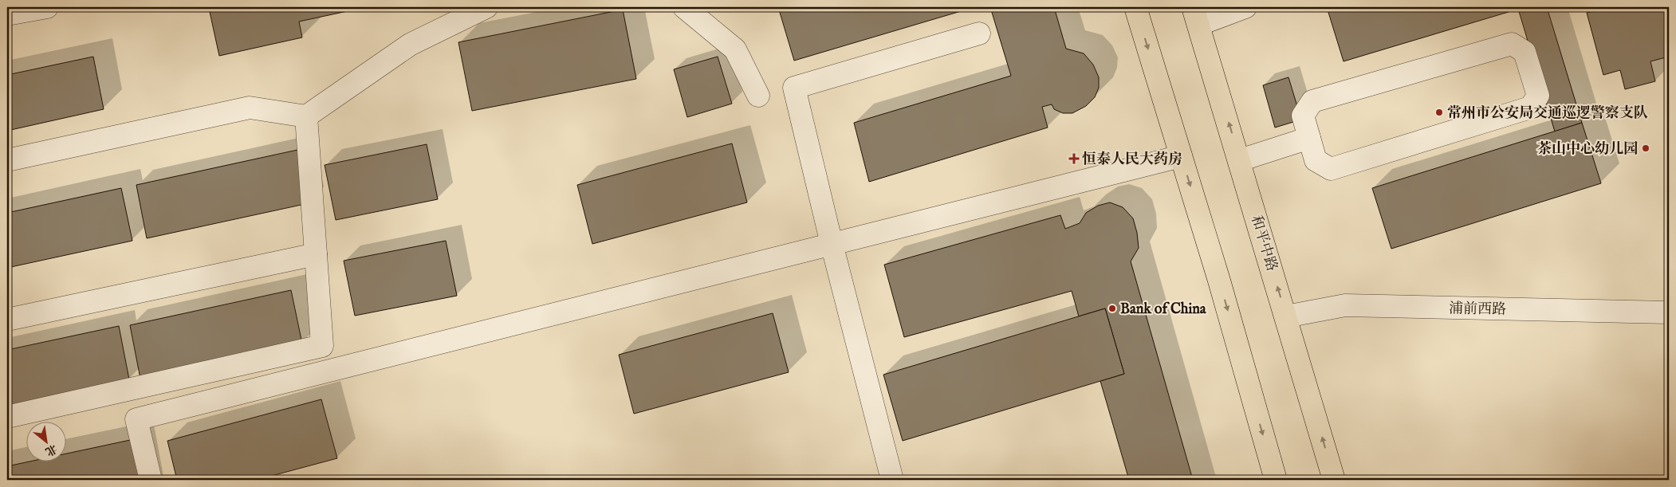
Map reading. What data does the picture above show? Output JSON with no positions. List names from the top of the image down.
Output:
{
  "streets": {
    "main road": ["和平中路"],
    "street": ["浦前西路"]
  },
  "crossings": [
    ["和平中路", "浦前西路"]
  ],
  "places": {
    "other": ["常州市公安局交通巡逻警察支队", "茶山中心幼儿园", "Bank of China"],
    "health": ["恒泰人民大药房"]
  },
  "north": "bottom right"
}
